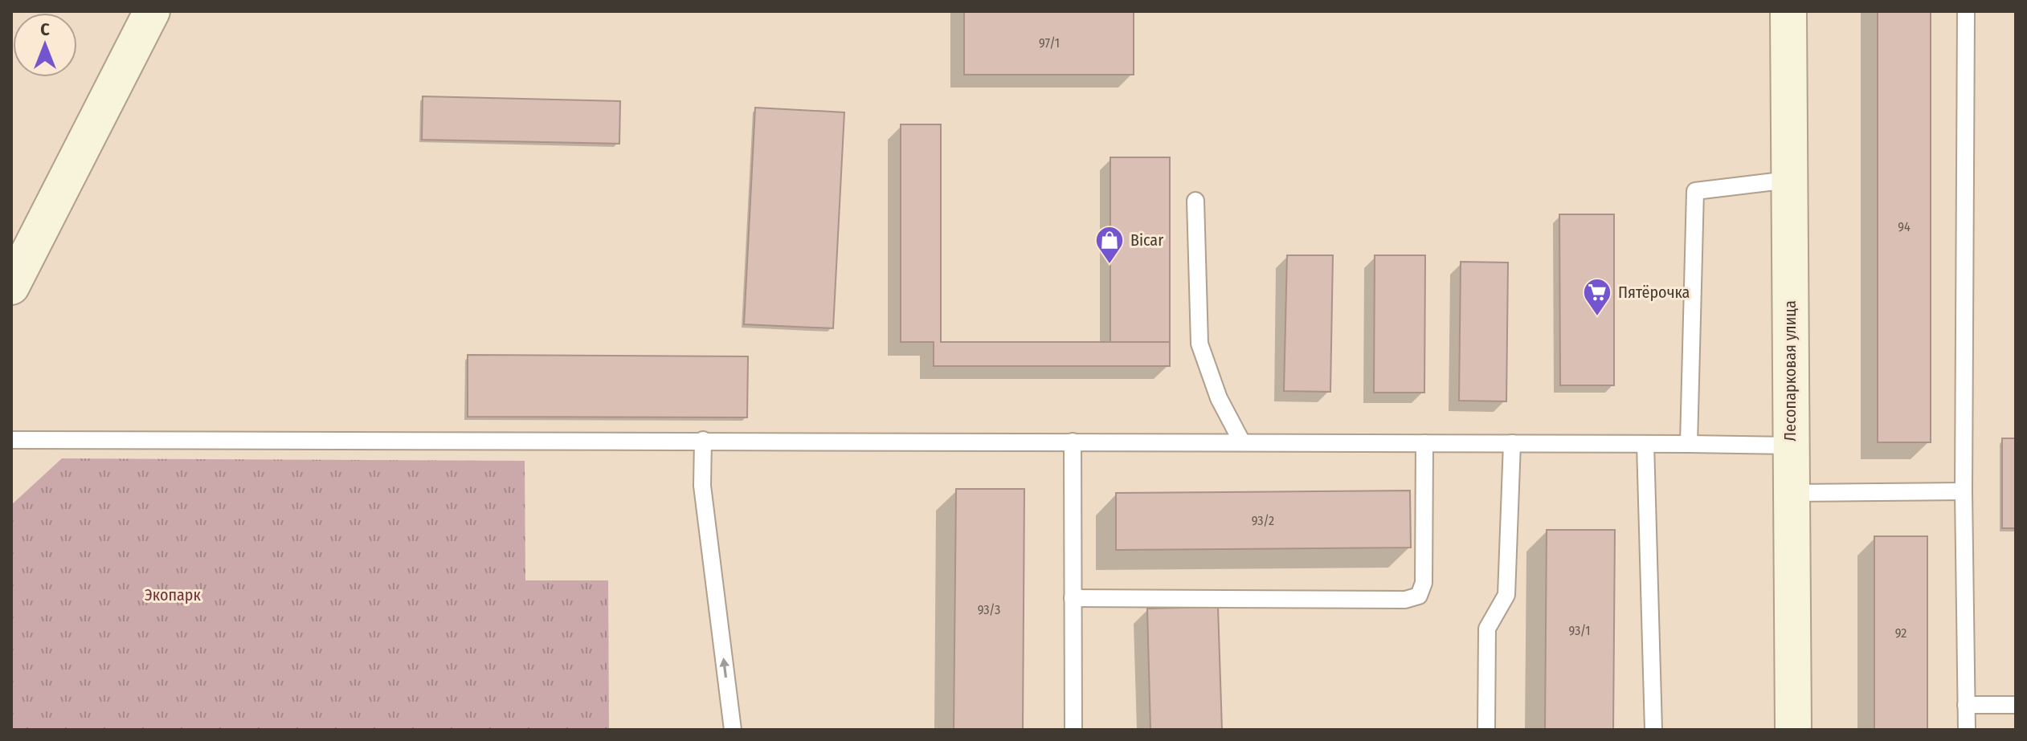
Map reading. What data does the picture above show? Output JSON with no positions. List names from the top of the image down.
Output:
{
  "streets": {
    "main road": ["Лесопарковая улица"]
  },
  "parks": ["Экопарк"],
  "places": {
    "shop": ["Bicar"],
    "supermarket": ["Пятёрочка"]
  },
  "house_numbers": [
    "97/1",
    "94",
    "93/2",
    "93/3",
    "93/1",
    "92"
  ],
  "north": "top"
}
